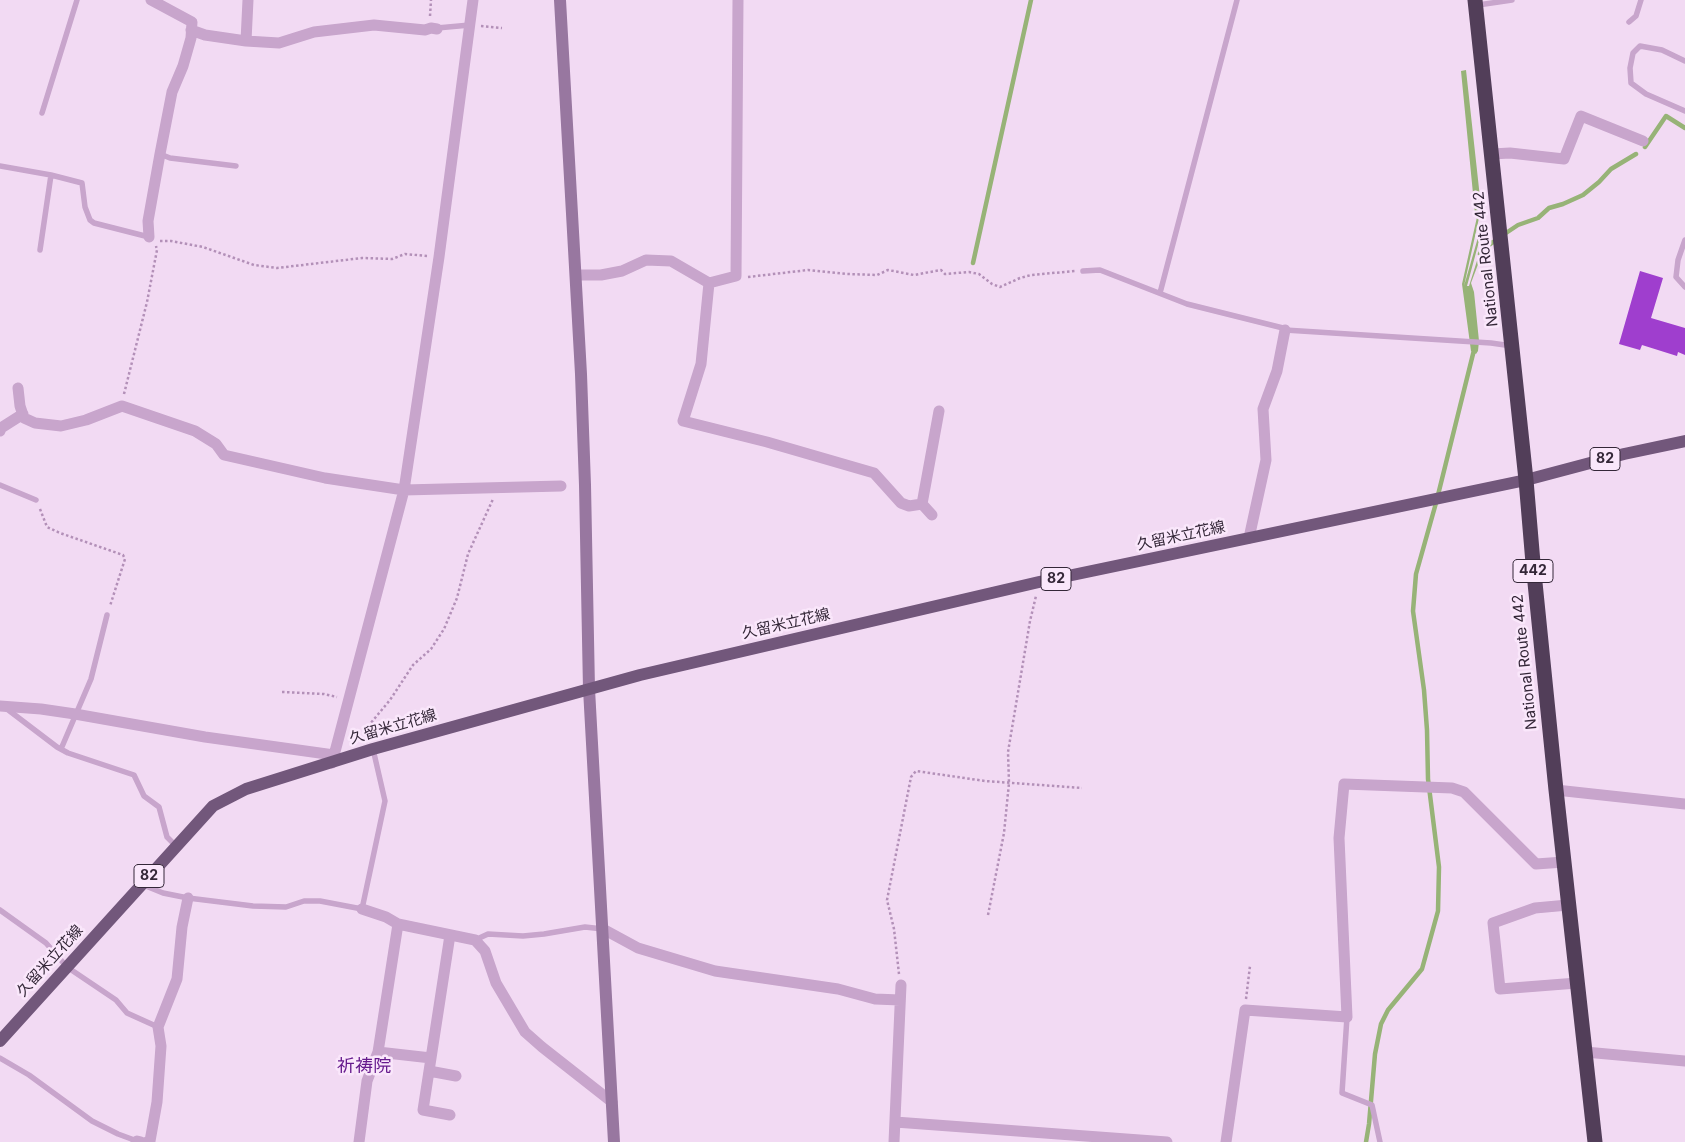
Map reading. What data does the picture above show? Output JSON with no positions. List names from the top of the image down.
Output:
{
  "streets": {
    "highway": ["National Route 442", "442"],
    "main road": ["82", "久留米立花線"]
  },
  "crossings": [
    ["National Route 442", "久留米立花線"]
  ],
  "districts": ["祈祷院"]
}
